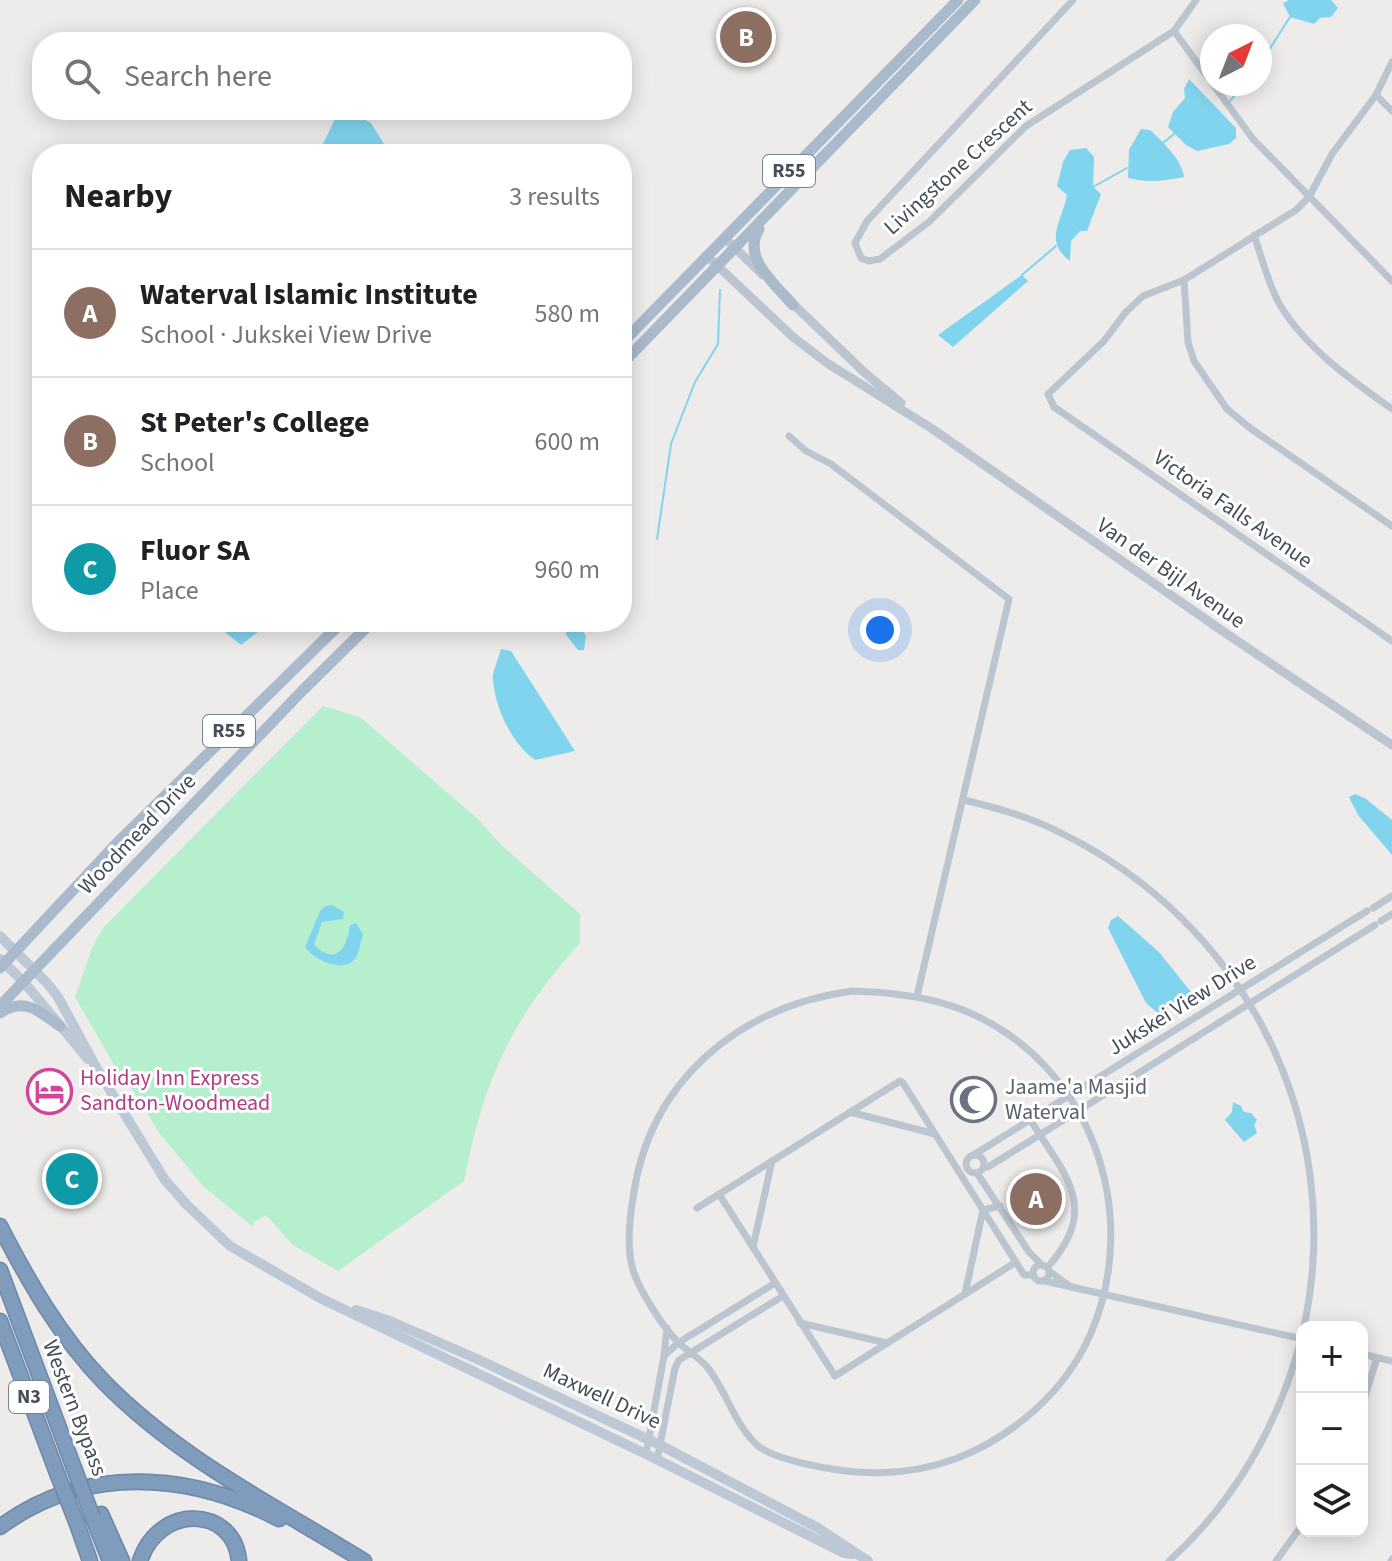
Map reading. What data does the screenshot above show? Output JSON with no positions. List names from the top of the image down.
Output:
{
  "streets": {
    "highway": ["N3", "Western Bypass"],
    "main road": ["R55", "Woodmead Drive", "Maxwell Drive"],
    "street": [
      "Livingstone Crescent",
      "Victoria Falls Avenue",
      "Van der Bijl Avenue",
      "Jukskei View Drive"
    ]
  },
  "crossings": [
    ["R55", "Van der Bijl Avenue"],
    ["Woodmead Drive", "Maxwell Drive"]
  ],
  "places": {
    "hotel": ["Holiday Inn Express Sandton-Woodmead"],
    "mosque": ["Jaame'a Masjid Waterval"]
  },
  "north": "top right",
  "page": {
    "pins": ["B", "C", "A"],
    "search": "Search here",
    "heading": ["Nearby", "3 results"],
    "list": [
      {
        "mark": "A",
        "name": "Waterval Islamic Institute",
        "note": "School · Jukskei View Drive",
        "value": "580 m"
      },
      {
        "mark": "B",
        "name": "St Peter's College",
        "note": "School",
        "value": "600 m"
      },
      {
        "mark": "C",
        "name": "Fluor SA",
        "note": "Place",
        "value": "960 m"
      }
    ],
    "map_buttons": ["+", "−"]
  }
}
